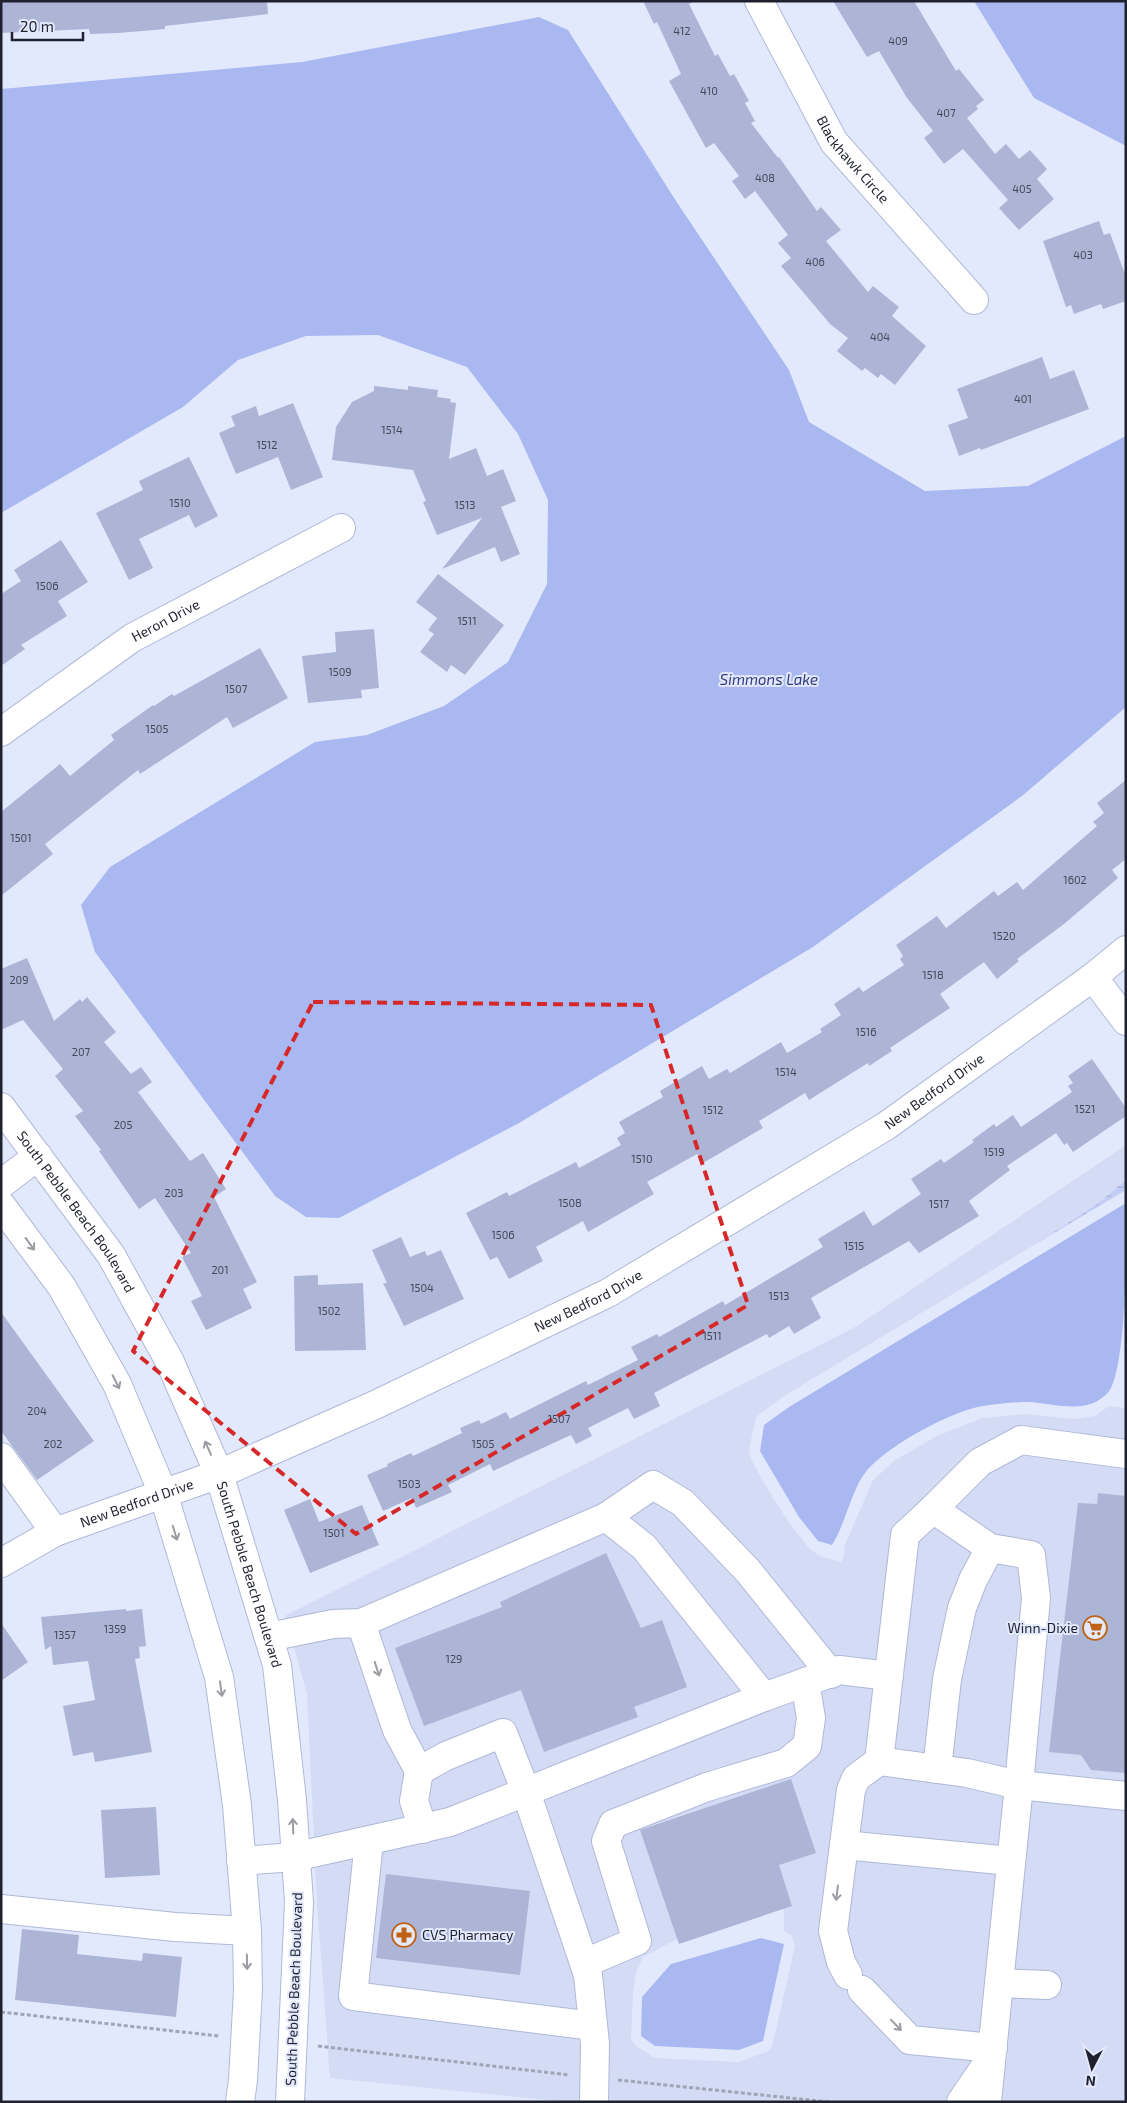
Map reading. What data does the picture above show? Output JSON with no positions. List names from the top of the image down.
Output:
{
  "streets": {
    "street": [
      "Blackhawk Circle",
      "Heron Drive",
      "New Bedford Drive",
      "South Pebble Beach Boulevard"
    ]
  },
  "crossings": [
    ["New Bedford Drive", "South Pebble Beach Boulevard"]
  ],
  "water": ["Simmons Lake"],
  "places": {
    "supermarket": ["Winn-Dixie"],
    "pharmacy": ["CVS Pharmacy"]
  },
  "house_numbers": [
    "412",
    "409",
    "410",
    "407",
    "408",
    "405",
    "403",
    "406",
    "404",
    "401",
    "1514",
    "1512",
    "1510",
    "1513",
    "1506",
    "1511",
    "1509",
    "1507",
    "1505",
    "1501",
    "1602",
    "1520",
    "1518",
    "209",
    "1516",
    "207",
    "1514",
    "1521",
    "1512",
    "205",
    "1519",
    "1510",
    "203",
    "1508",
    "1517",
    "1506",
    "1515",
    "201",
    "1504",
    "1513",
    "1502",
    "1511",
    "204",
    "1507",
    "202",
    "1505",
    "1503",
    "1501",
    "1359",
    "1357",
    "129"
  ],
  "scale_bar": "20 m",
  "north": "bottom"
}
